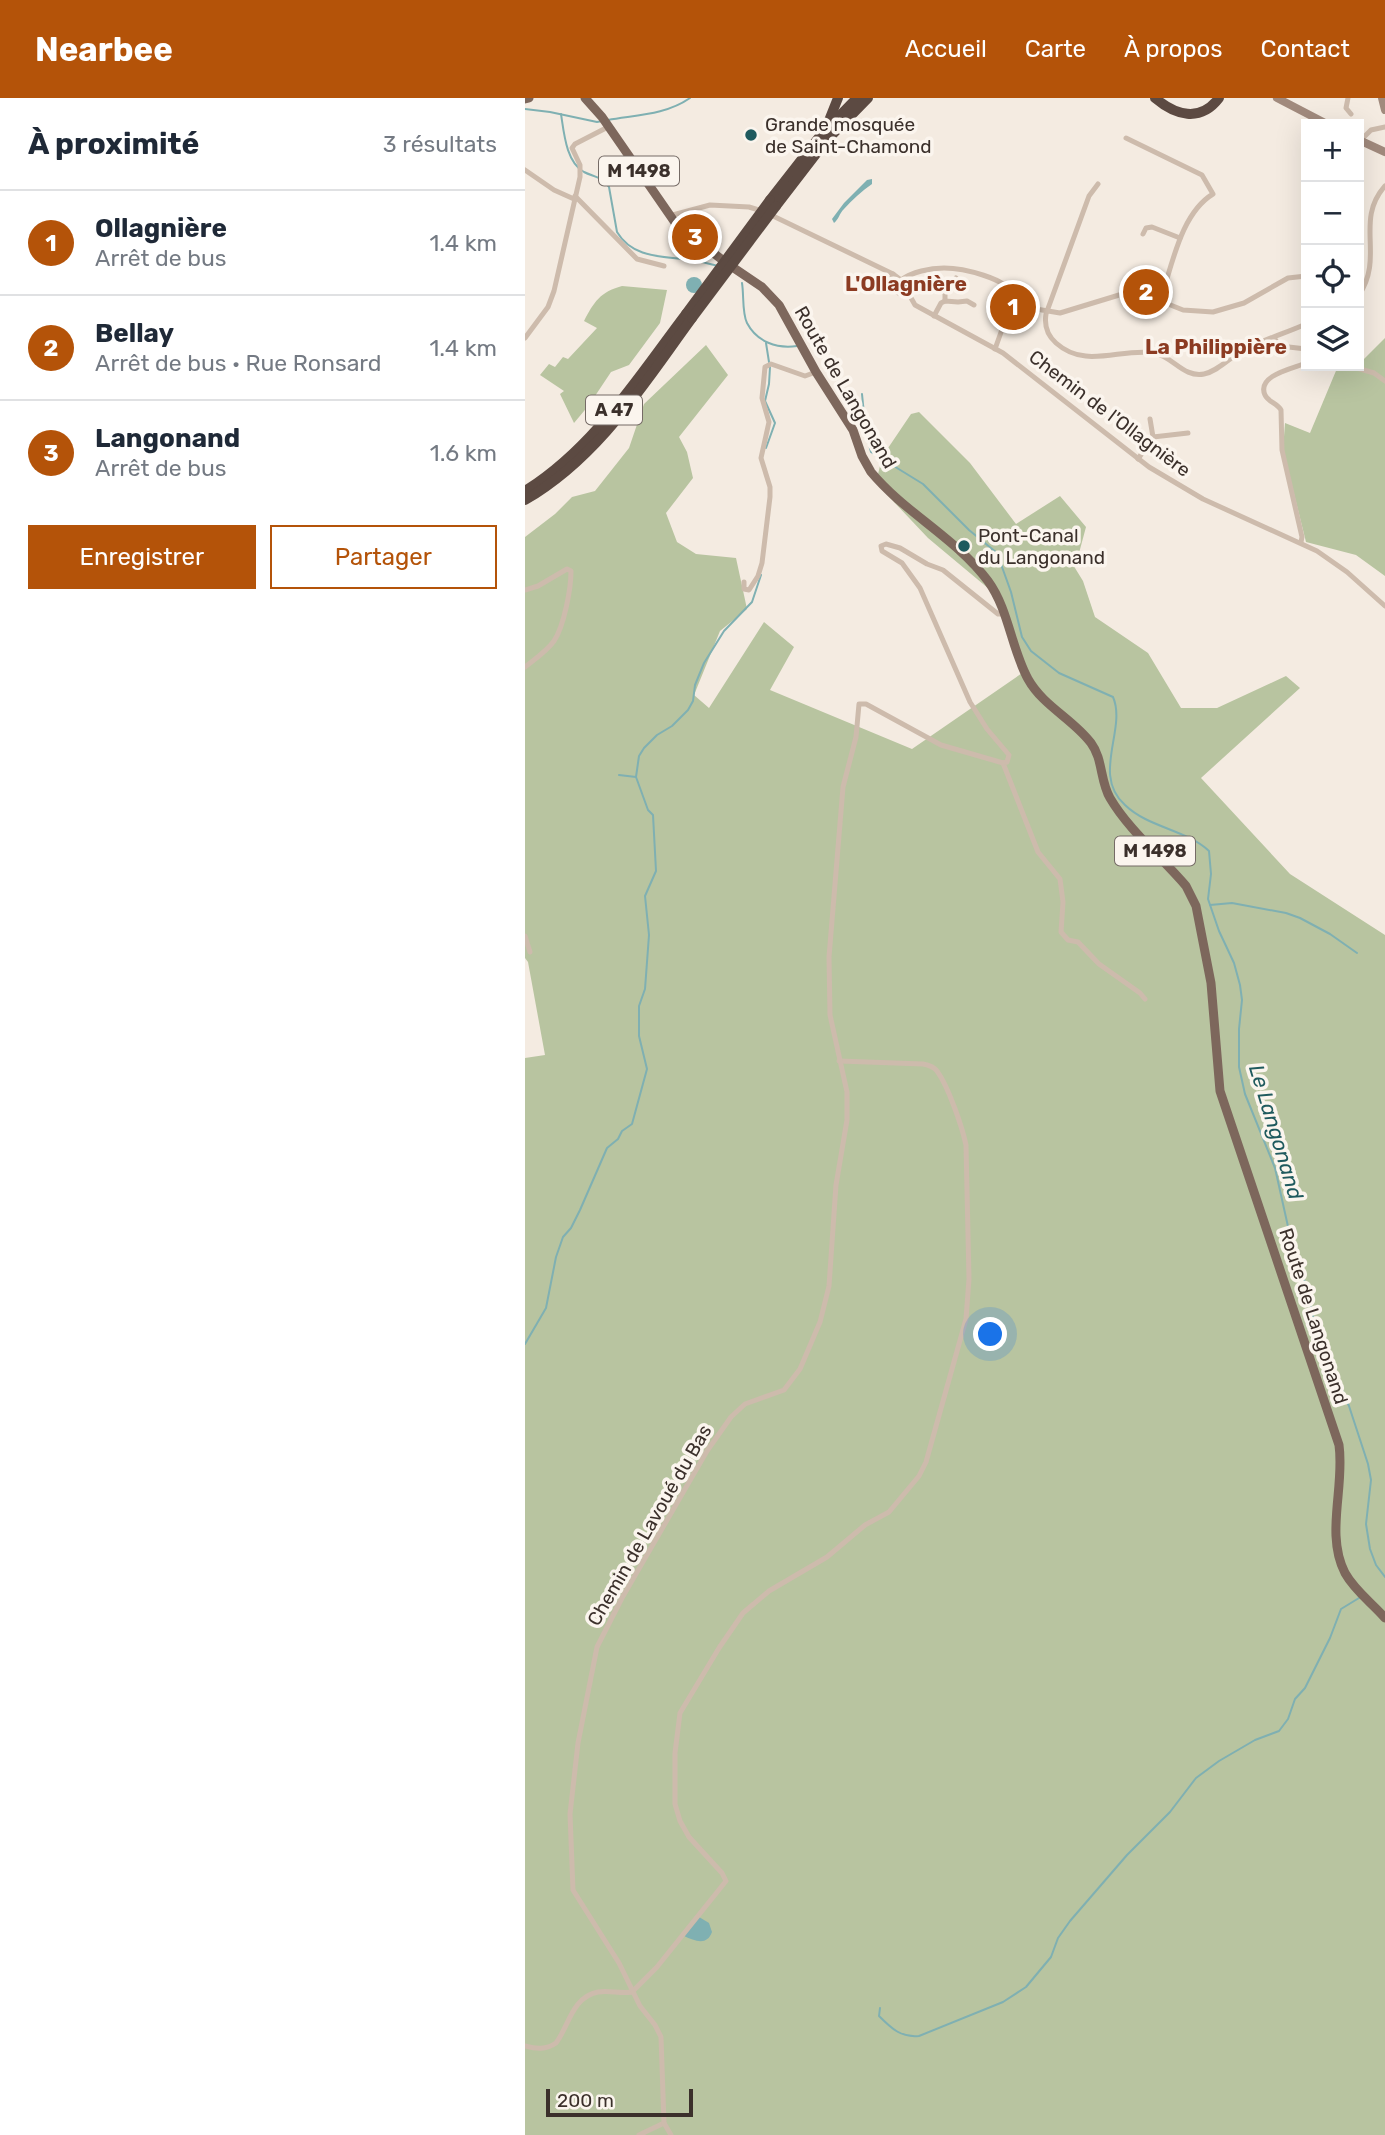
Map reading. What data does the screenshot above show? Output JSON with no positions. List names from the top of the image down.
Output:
{
  "streets": {
    "highway": ["A 47"],
    "main road": ["M 1498", "Route de Langonand"],
    "street": ["Chemin de l'Ollagnière", "Chemin de Lavoué du Bas"]
  },
  "crossings": [
    ["Route de Langonand", "Chemin de l'Ollagnière"]
  ],
  "districts": ["L'Ollagnière", "La Philippière"],
  "water": ["Le Langonand"],
  "places": ["Grande mosquée de Saint-Chamond", "Pont-Canal du Langonand"],
  "scale_bar": "200 m",
  "page": {
    "header": "Nearbee",
    "nav": [
      "Accueil",
      "Carte",
      "À propos",
      "Contact"
    ],
    "heading": ["À proximité", "3 résultats"],
    "map_buttons": ["+", "−"],
    "list": [
      {
        "mark": "1",
        "name": "Ollagnière",
        "note": "Arrêt de bus",
        "value": "1.4 km"
      },
      {
        "mark": "2",
        "name": "Bellay",
        "note": "Arrêt de bus · Rue Ronsard",
        "value": "1.4 km"
      },
      {
        "mark": "3",
        "name": "Langonand",
        "note": "Arrêt de bus",
        "value": "1.6 km"
      }
    ],
    "pins": ["3", "2", "1"],
    "buttons": ["Enregistrer", "Partager"],
    "scale": "200 m"
  }
}
